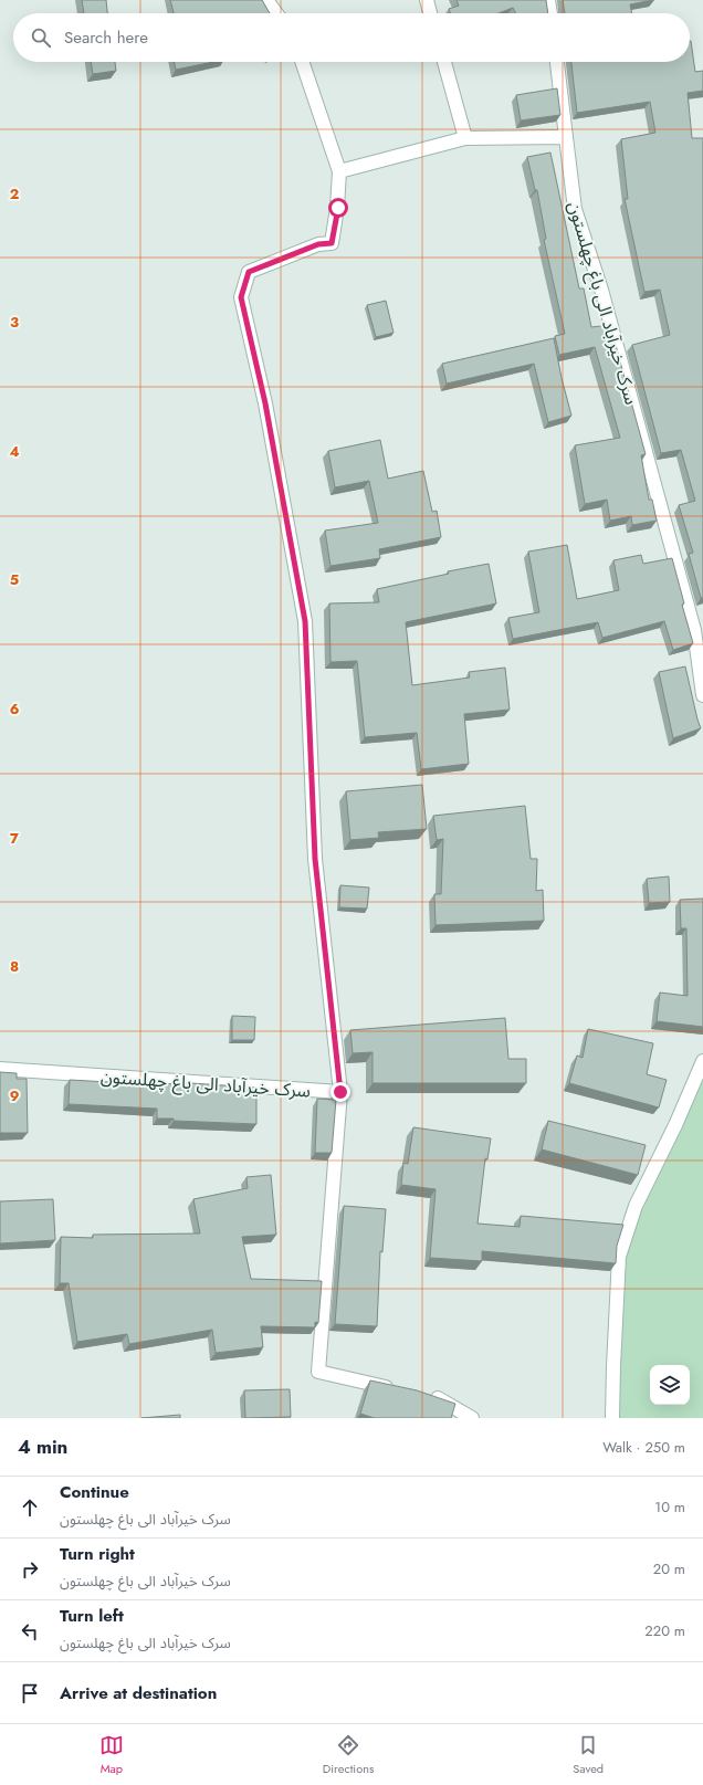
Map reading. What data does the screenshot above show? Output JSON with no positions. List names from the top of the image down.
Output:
{
  "streets": {
    "street": ["سرک خیرآباد الی باغ چهلستون"]
  },
  "page": {
    "search": "Search here",
    "heading": ["4 min", "Walk · 250 m"],
    "list": [
      ["Continue", "سرک خیرآباد الی باغ چهلستون", "10 m"],
      ["Turn right", "سرک خیرآباد الی باغ چهلستون", "20 m"],
      ["Turn left", "سرک خیرآباد الی باغ چهلستون", "220 m"],
      "Arrive at destination"
    ],
    "nav": ["Map", "Directions", "Saved"]
  },
  "grid": {
    "rows": [
      "2",
      "3",
      "4",
      "5",
      "6",
      "7",
      "8",
      "9"
    ]
  }
}
